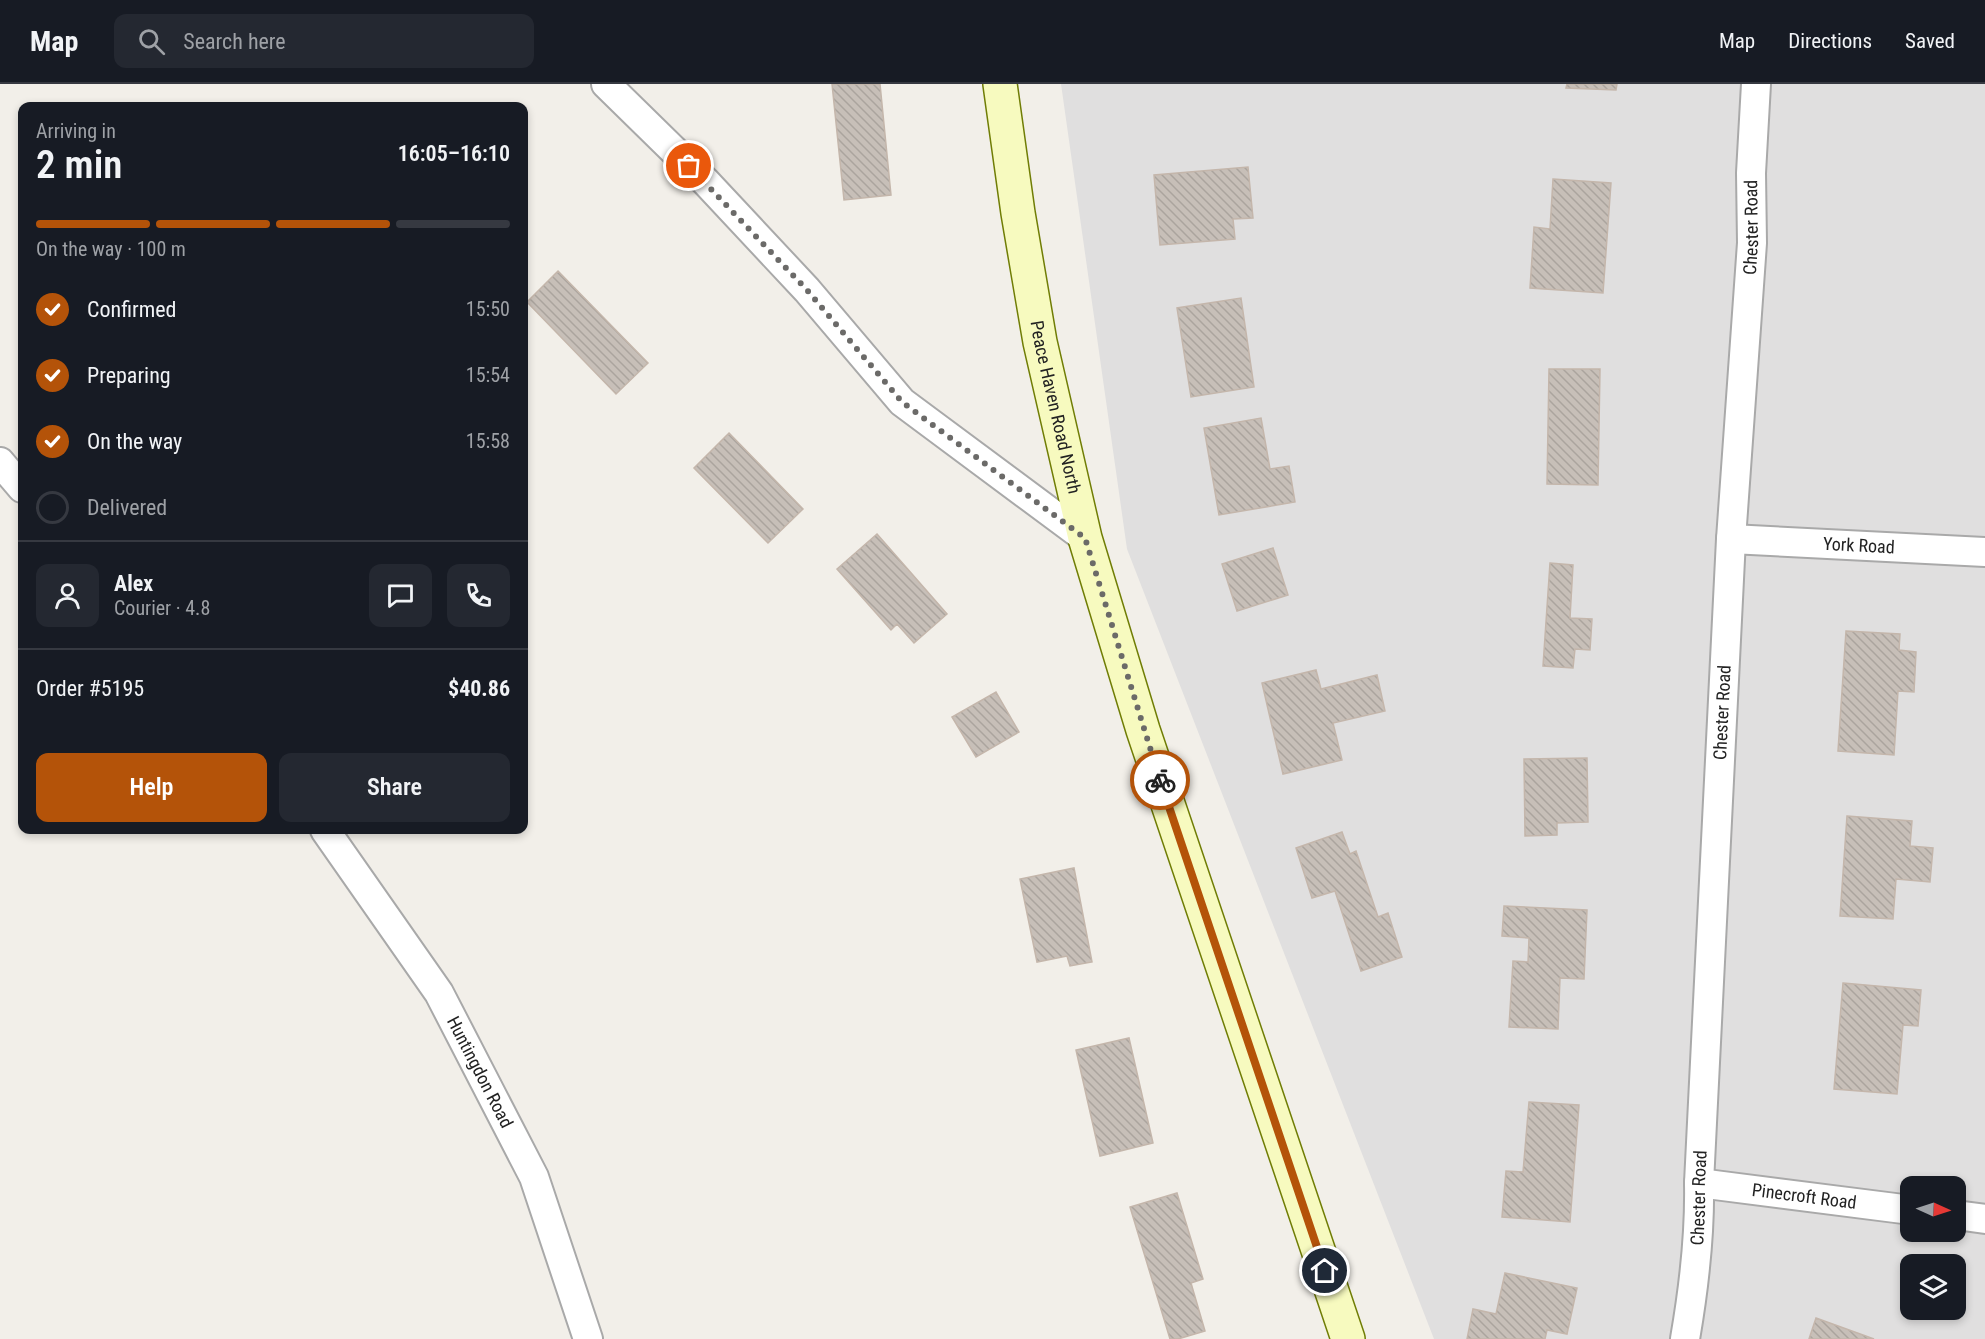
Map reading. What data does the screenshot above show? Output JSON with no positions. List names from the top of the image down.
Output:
{
  "streets": {
    "main road": ["Peace Haven Road North"],
    "street": [
      "Chester Road",
      "York Road",
      "Huntingdon Road",
      "Pinecroft Road"
    ]
  },
  "crossings": [
    ["Chester Road", "York Road"],
    ["Chester Road", "Pinecroft Road"]
  ],
  "north": "right",
  "page": {
    "header": "Map",
    "search": "Search here",
    "nav": ["Map", "Directions", "Saved"],
    "heading": ["2 min", "Arriving in", "16:05–16:10"],
    "panel": [
      "Alex",
      "Courier · 4.8",
      "Order #5195",
      "$40.86"
    ],
    "bar": "On the way · 100 m",
    "list": [
      ["Confirmed", "15:50"],
      ["Preparing", "15:54"],
      ["On the way", "15:58"],
      "Delivered"
    ],
    "buttons": ["Help", "Share"]
  }
}
